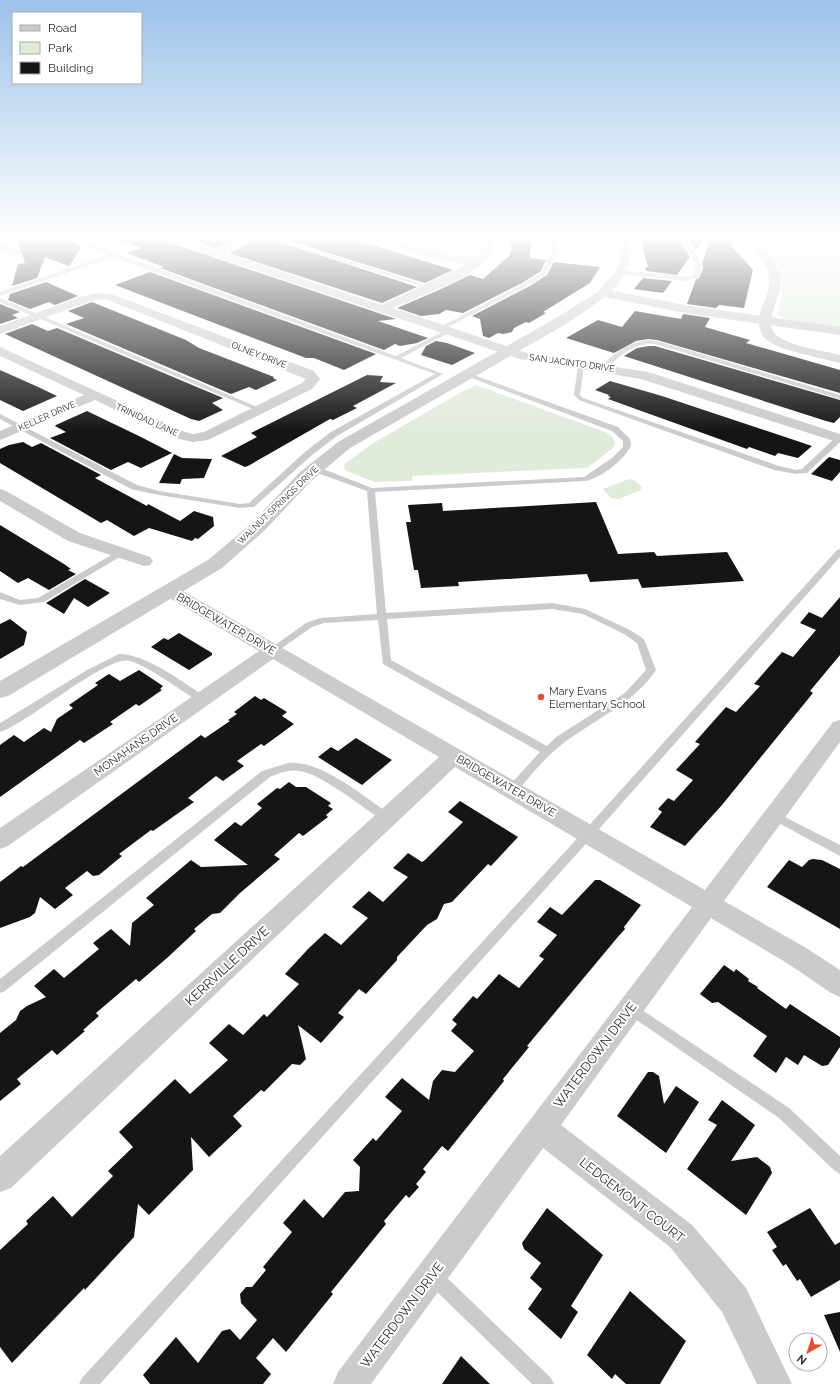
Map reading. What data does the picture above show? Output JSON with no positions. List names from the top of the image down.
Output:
{
  "streets": {
    "street": [
      "OLNEY DRIVE",
      "SAN JACINTO DRIVE",
      "KELLER DRIVE",
      "TRINIDAD LANE",
      "WALNUT SPRINGS DRIVE",
      "BRIDGEWATER DRIVE",
      "MONAHANS DRIVE",
      "KERRVILLE DRIVE",
      "WATERDOWN DRIVE",
      "LEDGEMONT COURT"
    ]
  },
  "crossings": [
    ["OLNEY DRIVE", "TRINIDAD LANE"],
    ["SAN JACINTO DRIVE", "WALNUT SPRINGS DRIVE"],
    ["KELLER DRIVE", "TRINIDAD LANE"],
    ["WALNUT SPRINGS DRIVE", "BRIDGEWATER DRIVE"],
    ["BRIDGEWATER DRIVE", "MONAHANS DRIVE"],
    ["BRIDGEWATER DRIVE", "KERRVILLE DRIVE"],
    ["BRIDGEWATER DRIVE", "WATERDOWN DRIVE"],
    ["WATERDOWN DRIVE", "LEDGEMONT COURT"]
  ],
  "places": ["Mary Evans Elementary School"],
  "legend": ["Road", "Park", "Building"],
  "north": "bottom left"
}
